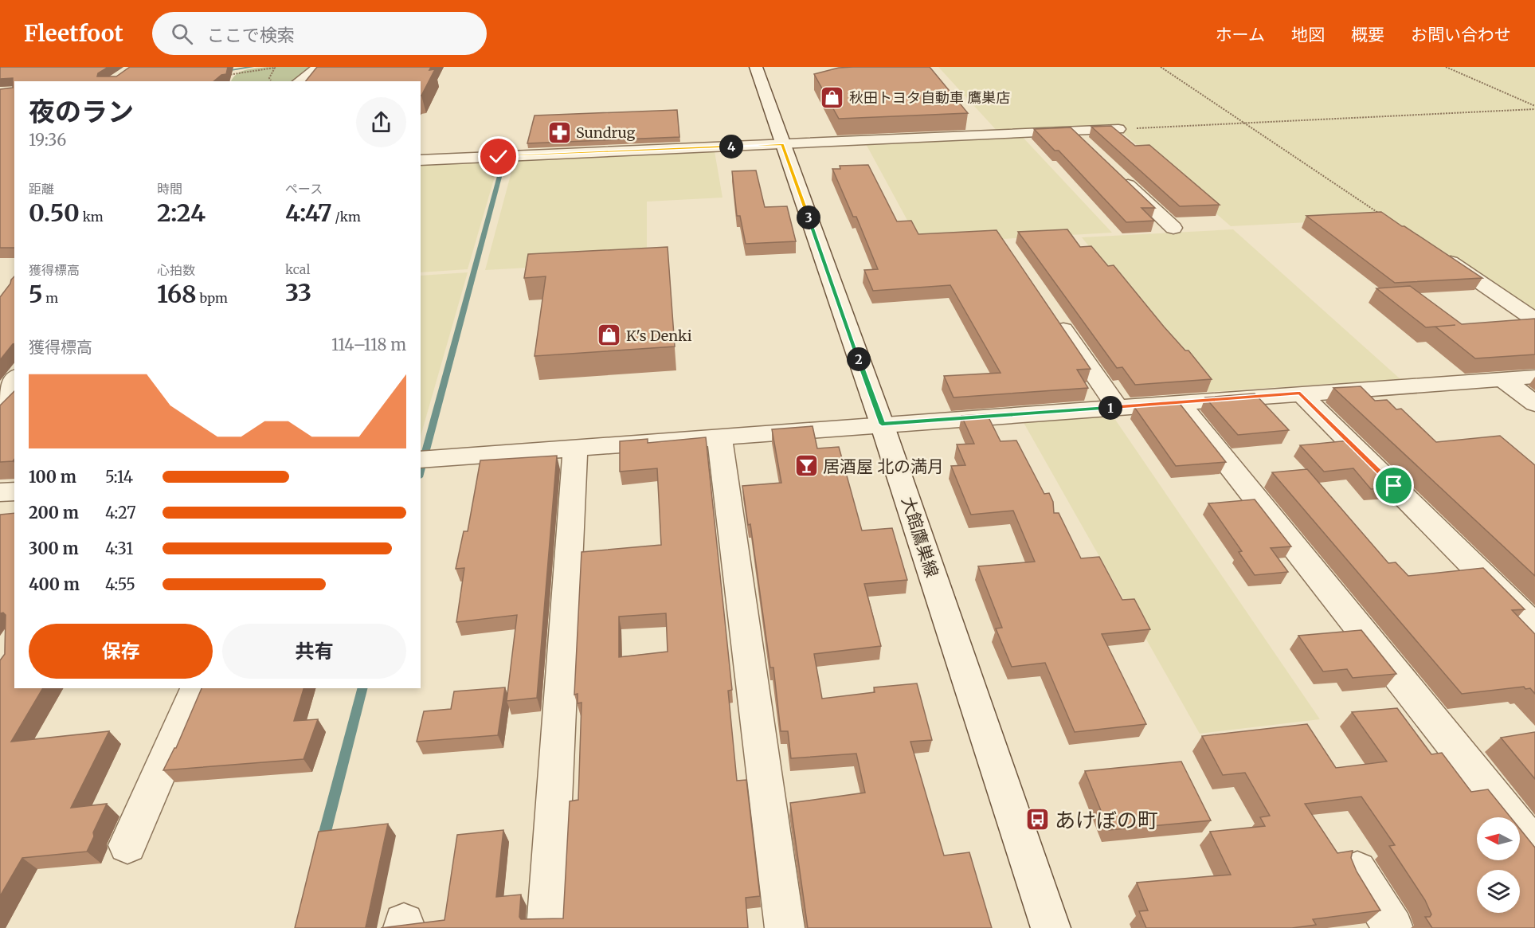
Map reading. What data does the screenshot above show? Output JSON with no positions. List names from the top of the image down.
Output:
{
  "streets": {
    "street": ["大館鷹巣線"]
  },
  "places": {
    "shop": ["秋田トヨタ自動車 鷹巣店", "K's Denki"],
    "pharmacy": ["Sundrug"],
    "bar": ["居酒屋 北の満月"],
    "bus stop": ["あけぼの町"]
  },
  "north": "left",
  "page": {
    "header": "Fleetfoot",
    "search": "ここで検索",
    "nav": [
      "ホーム",
      "地図",
      "概要",
      "お問い合わせ"
    ],
    "heading": ["夜のラン", "19:36"],
    "pins": [
      "4",
      "3",
      "2",
      "1"
    ],
    "stats": [
      ["距離", "0.50 km"],
      ["時間", "2:24"],
      ["ペース", "4:47 /km"],
      ["獲得標高", "5 m"],
      ["心拍数", "168 bpm"],
      ["kcal", "33"]
    ],
    "chart": ["獲得標高", "114–118 m"],
    "list": [
      {
        "name": "100 m",
        "note": "5:14"
      },
      {
        "name": "200 m",
        "note": "4:27"
      },
      {
        "name": "300 m",
        "note": "4:31"
      },
      {
        "name": "400 m",
        "note": "4:55"
      }
    ],
    "buttons": ["保存", "共有"]
  }
}
